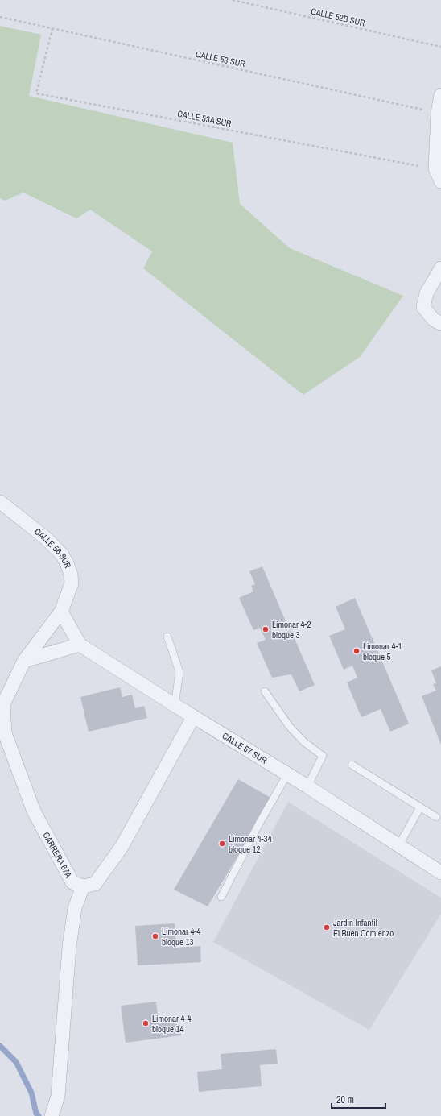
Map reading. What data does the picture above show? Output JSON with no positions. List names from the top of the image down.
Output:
{
  "streets": {
    "street": ["CALLE 56 SUR", "CALLE 57 SUR", "CARRERA 67A"],
    "path": ["CALLE 52B SUR", "CALLE 53 SUR", "CALLE 53A SUR"]
  },
  "crossings": [
    ["CALLE 53 SUR", "CALLE 53A SUR"],
    ["CALLE 56 SUR", "CALLE 57 SUR"],
    ["CALLE 56 SUR", "CARRERA 67A"],
    ["CALLE 57 SUR", "CARRERA 67A"]
  ],
  "places": [
    "Limonar 4-2 bloque 3",
    "Limonar 4-1 bloque 5",
    "Limonar 4-34 bloque 12",
    "Jardin Infantil El Buen Comienzo",
    "Limonar 4-4 bloque 13",
    "Limonar 4-4 bloque 14"
  ],
  "scale_bar": "20 m"
}
